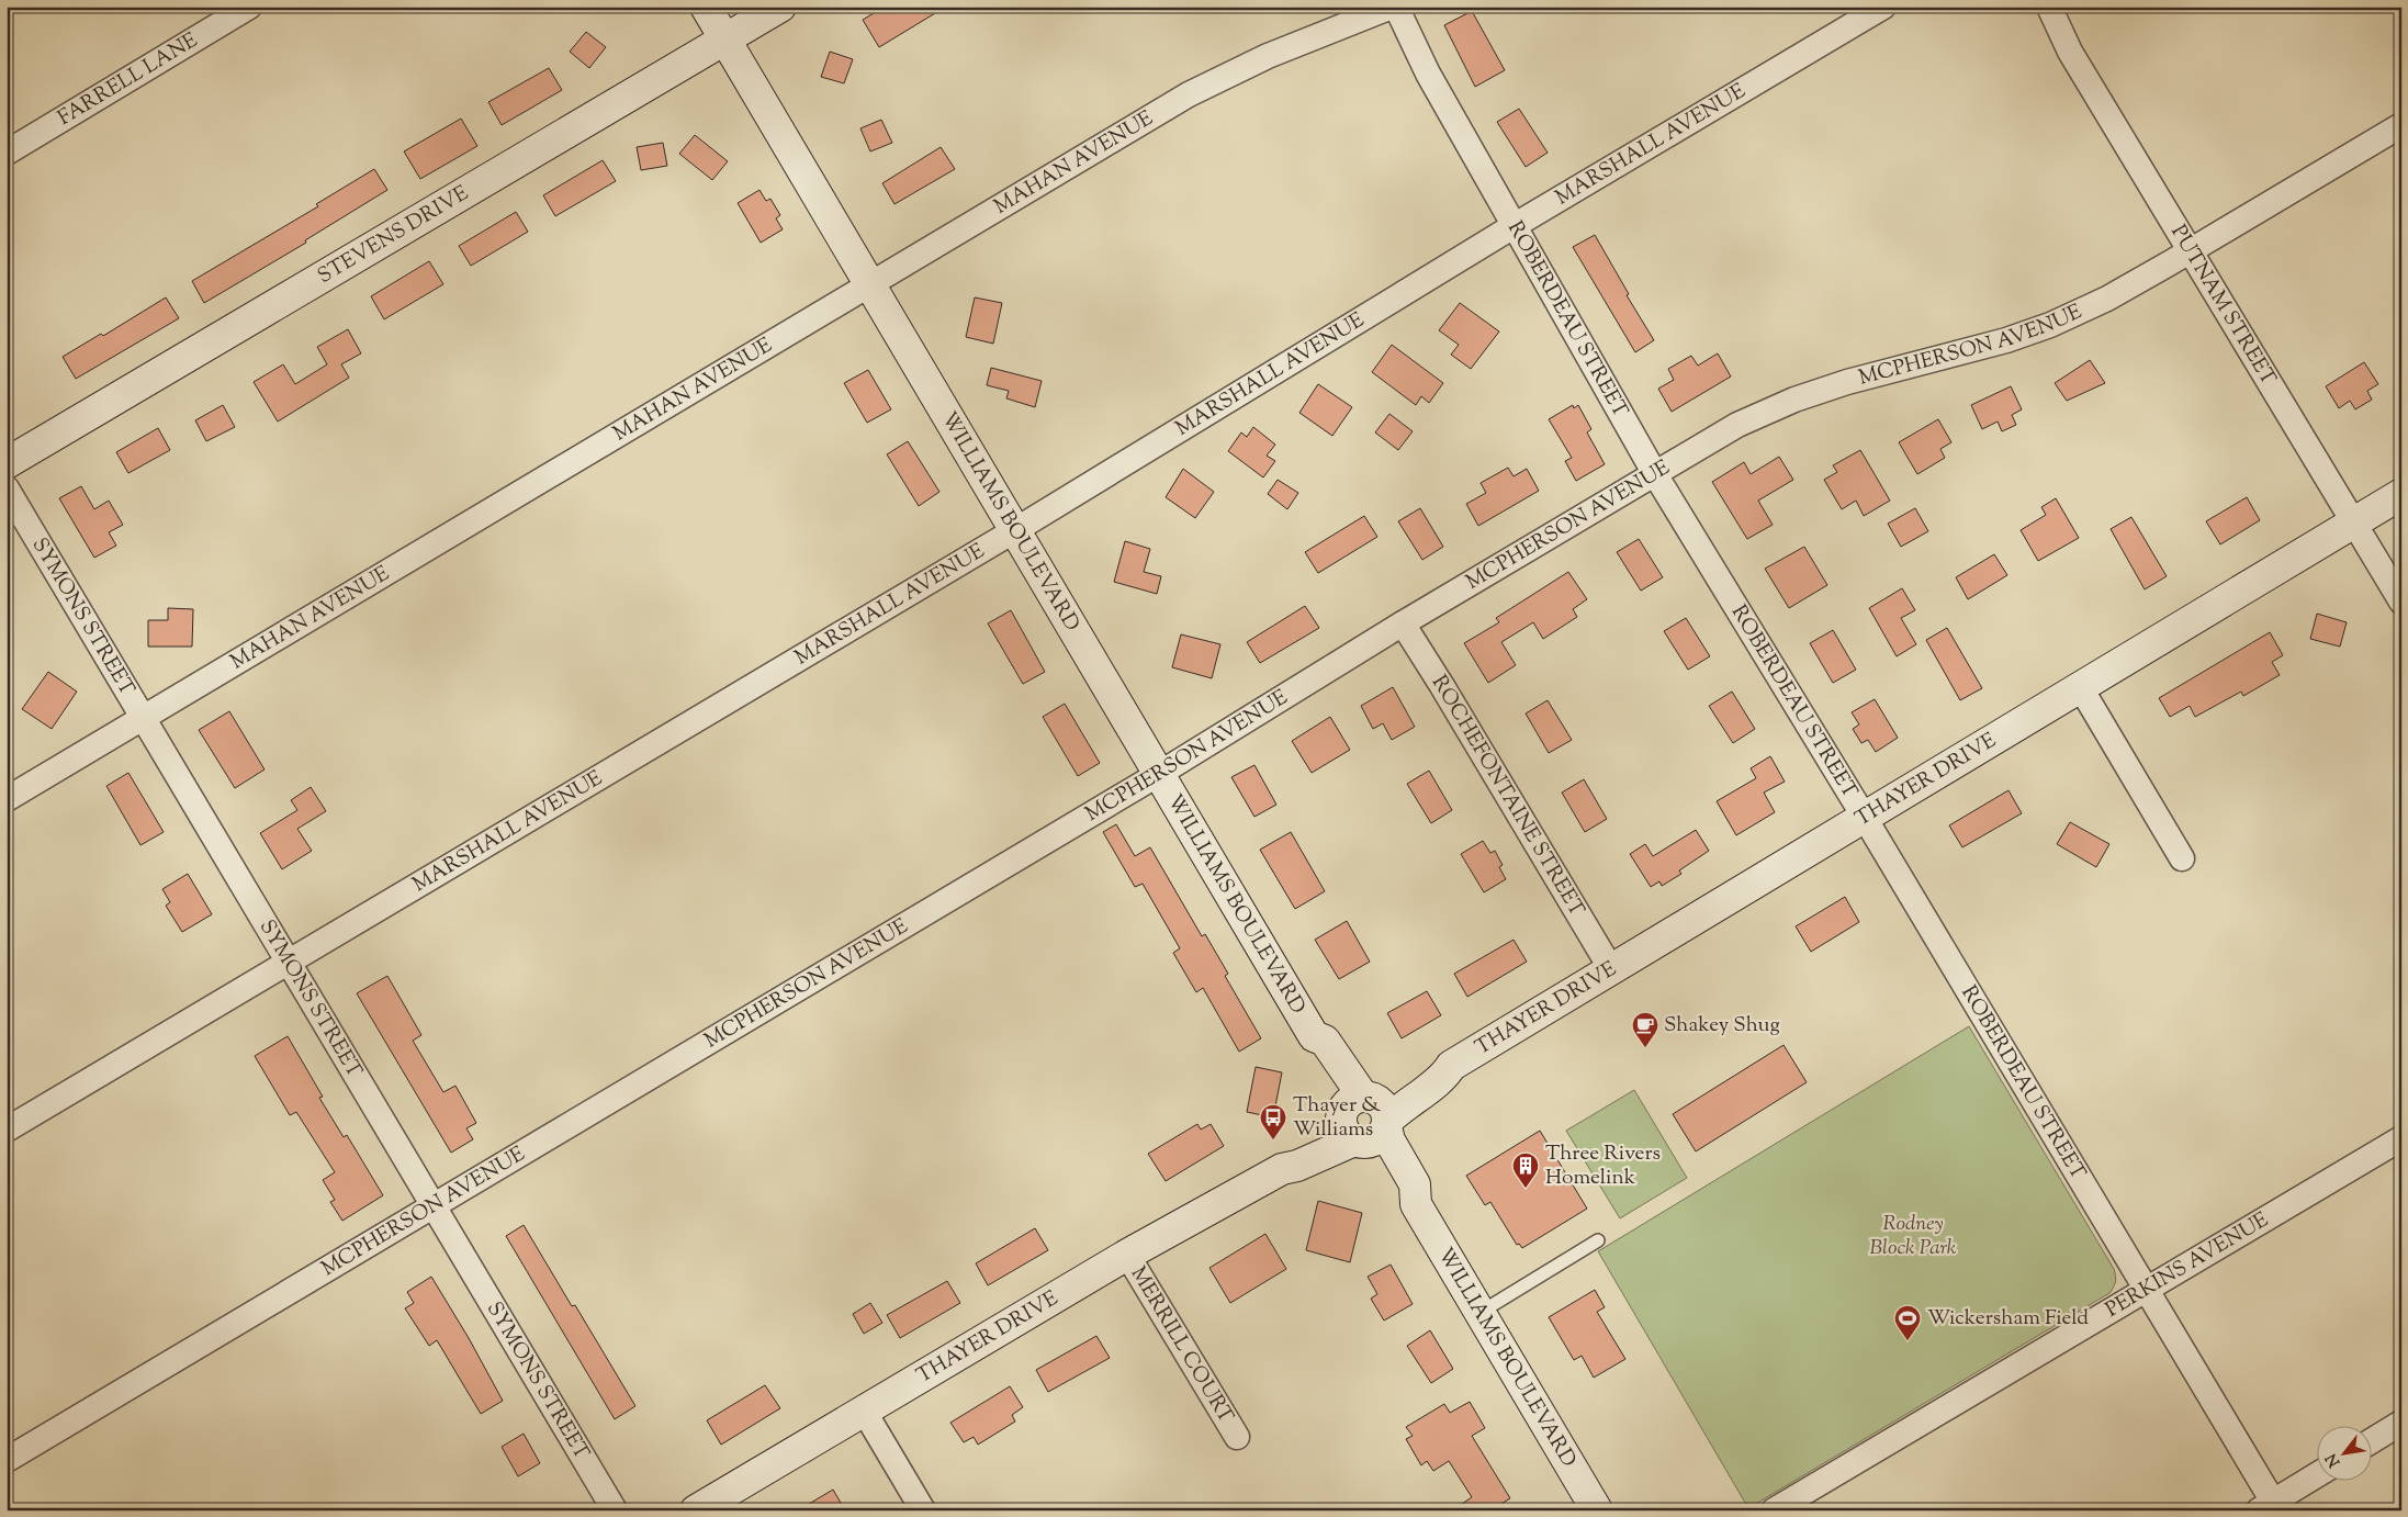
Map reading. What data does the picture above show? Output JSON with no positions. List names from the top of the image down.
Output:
{
  "streets": {
    "street": [
      "FARRELL LANE",
      "MARSHALL AVENUE",
      "MAHAN AVENUE",
      "STEVENS DRIVE",
      "PUTNAM STREET",
      "ROBERDEAU STREET",
      "MCPHERSON AVENUE",
      "WILLIAMS BOULEVARD",
      "SYMONS STREET",
      "THAYER DRIVE",
      "ROCHEFONTAINE STREET",
      "PERKINS AVENUE",
      "MERRILL COURT"
    ]
  },
  "crossings": [
    ["MARSHALL AVENUE", "ROBERDEAU STREET"],
    ["MARSHALL AVENUE", "WILLIAMS BOULEVARD"],
    ["MARSHALL AVENUE", "SYMONS STREET"],
    ["MAHAN AVENUE", "WILLIAMS BOULEVARD"],
    ["MAHAN AVENUE", "SYMONS STREET"],
    ["STEVENS DRIVE", "WILLIAMS BOULEVARD"],
    ["PUTNAM STREET", "MCPHERSON AVENUE"],
    ["PUTNAM STREET", "THAYER DRIVE"],
    ["ROBERDEAU STREET", "MCPHERSON AVENUE"],
    ["ROBERDEAU STREET", "THAYER DRIVE"],
    ["ROBERDEAU STREET", "PERKINS AVENUE"],
    ["MCPHERSON AVENUE", "WILLIAMS BOULEVARD"],
    ["MCPHERSON AVENUE", "SYMONS STREET"],
    ["MCPHERSON AVENUE", "ROCHEFONTAINE STREET"],
    ["WILLIAMS BOULEVARD", "THAYER DRIVE"],
    ["THAYER DRIVE", "ROCHEFONTAINE STREET"],
    ["THAYER DRIVE", "MERRILL COURT"]
  ],
  "parks": ["Rodney Block Park"],
  "places": {
    "cafe": ["Shakey Shug"],
    "bus stop": ["Thayer & Williams"],
    "building": ["Three Rivers Homelink"],
    "sports": ["Wickersham Field"]
  },
  "north": "bottom left"
}
